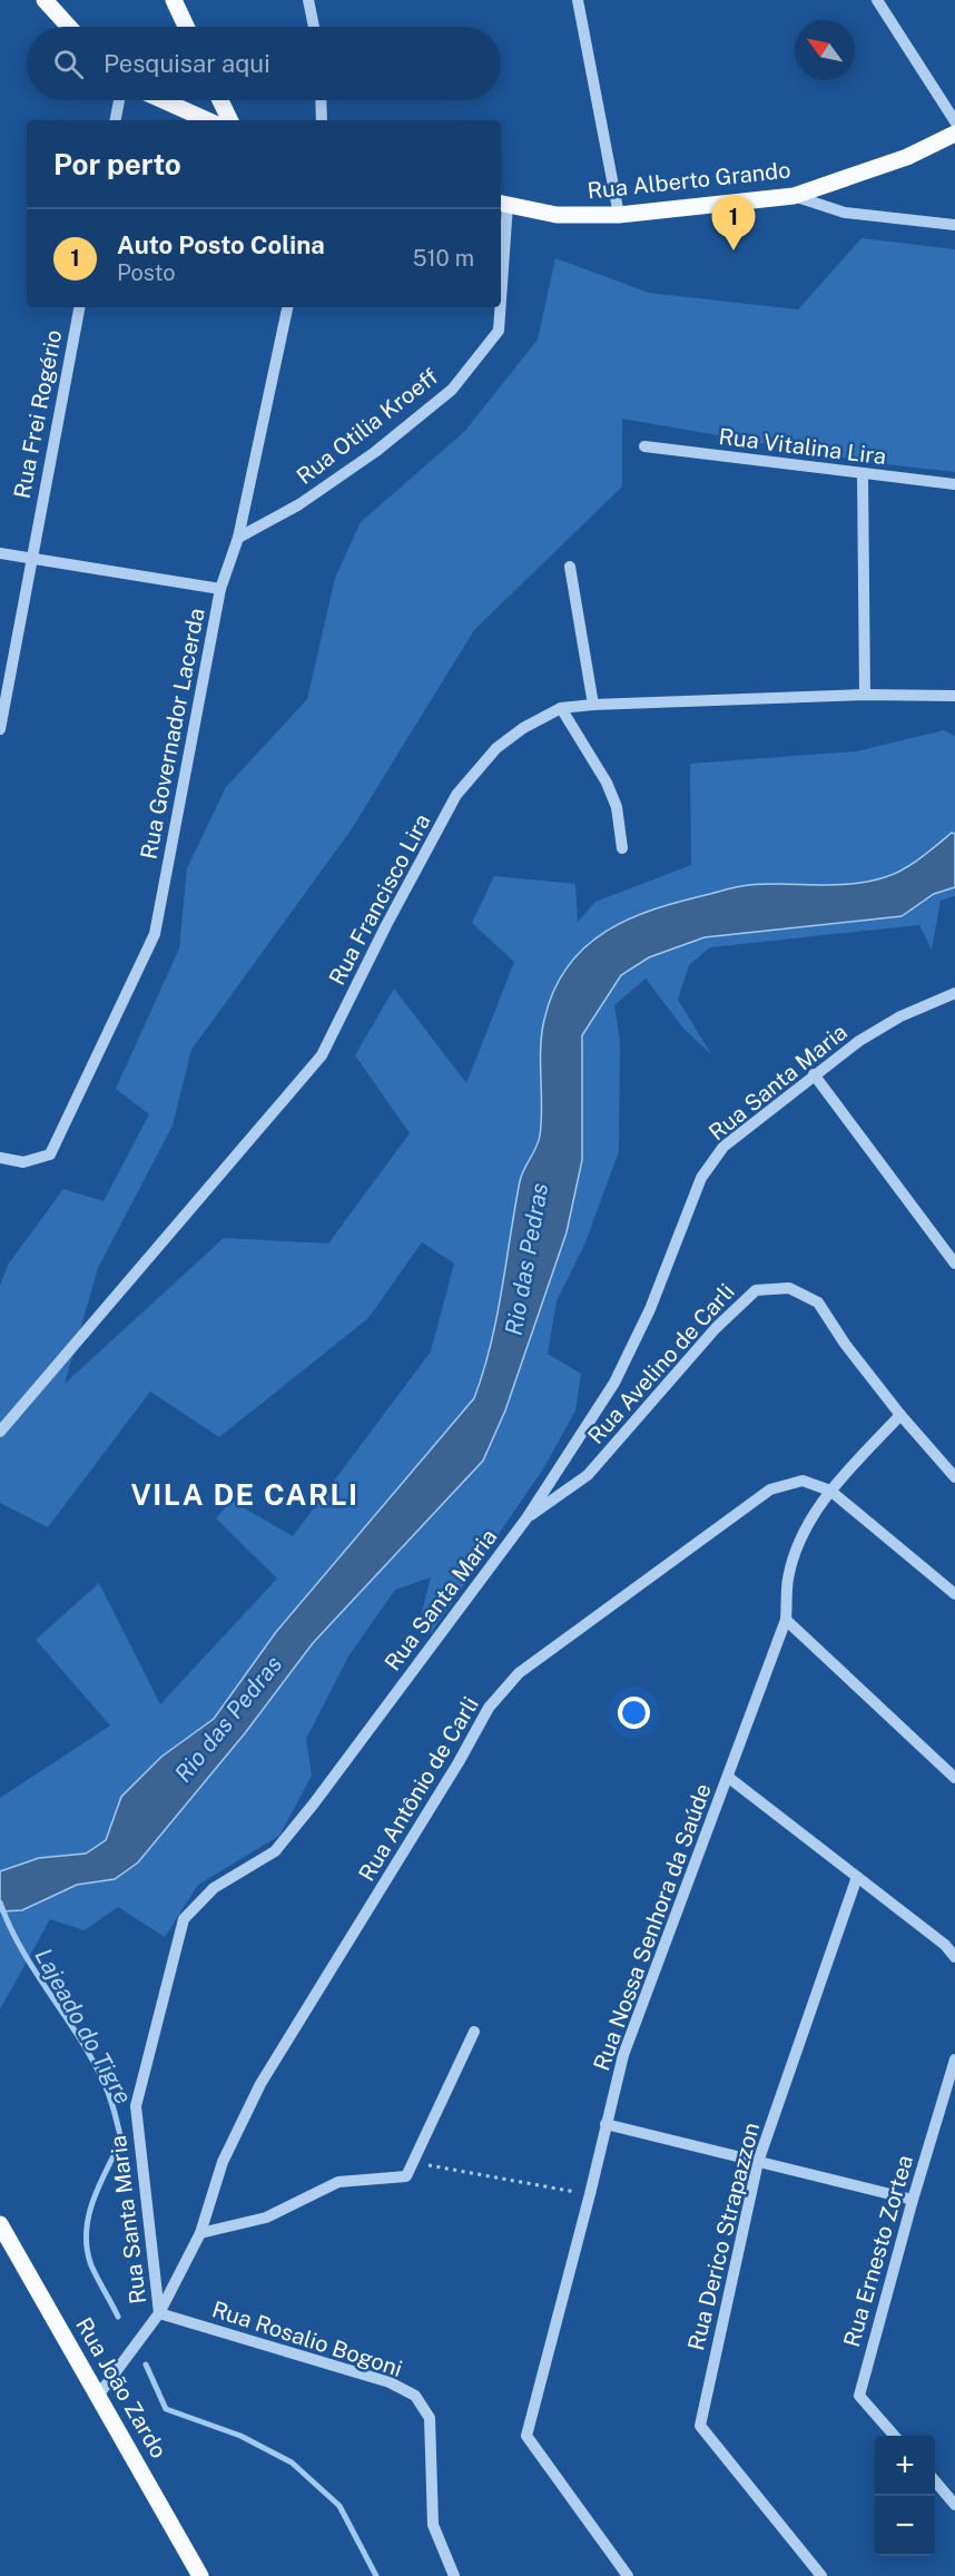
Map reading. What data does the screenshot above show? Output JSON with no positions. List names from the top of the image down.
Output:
{
  "streets": {
    "main road": ["Rua Alberto Grando", "Rua João Zardo"],
    "street": [
      "Rua Frei Rogério",
      "Rua Otilia Kroeff",
      "Rua Vitalina Lira",
      "Rua Governador Lacerda",
      "Rua Francisco Lira",
      "Rua Santa Maria",
      "Rua Avelino de Carli",
      "Rua Antônio de Carli",
      "Rua Nossa Senhora da Saúde",
      "Rua Derico Strapazzon",
      "Rua Ernesto Zortea",
      "Rua Rosalio Bogoni"
    ]
  },
  "crossings": [
    ["Rua Alberto Grando", "Rua Otilia Kroeff"],
    ["Rua Otilia Kroeff", "Rua Governador Lacerda"],
    ["Rua Santa Maria", "Rua Avelino de Carli"],
    ["Rua Santa Maria", "Rua Antônio de Carli"],
    ["Rua Santa Maria", "Rua Rosalio Bogoni"],
    ["Rua Avelino de Carli", "Rua Nossa Senhora da Saúde"],
    ["Rua Antônio de Carli", "Rua Nossa Senhora da Saúde"],
    ["Rua Antônio de Carli", "Rua Rosalio Bogoni"],
    ["Rua Antônio de Carli", "Rua João Zardo"]
  ],
  "districts": ["VILA DE CARLI"],
  "water": ["Rio das Pedras", "Lajeado do Tigre"],
  "north": "top left",
  "page": {
    "search": "Pesquisar aqui",
    "heading": "Por perto",
    "pins": "1",
    "list": [
      {
        "mark": "1",
        "name": "Auto Posto Colina",
        "note": "Posto",
        "value": "510 m"
      }
    ],
    "map_buttons": ["+", "−"]
  }
}
